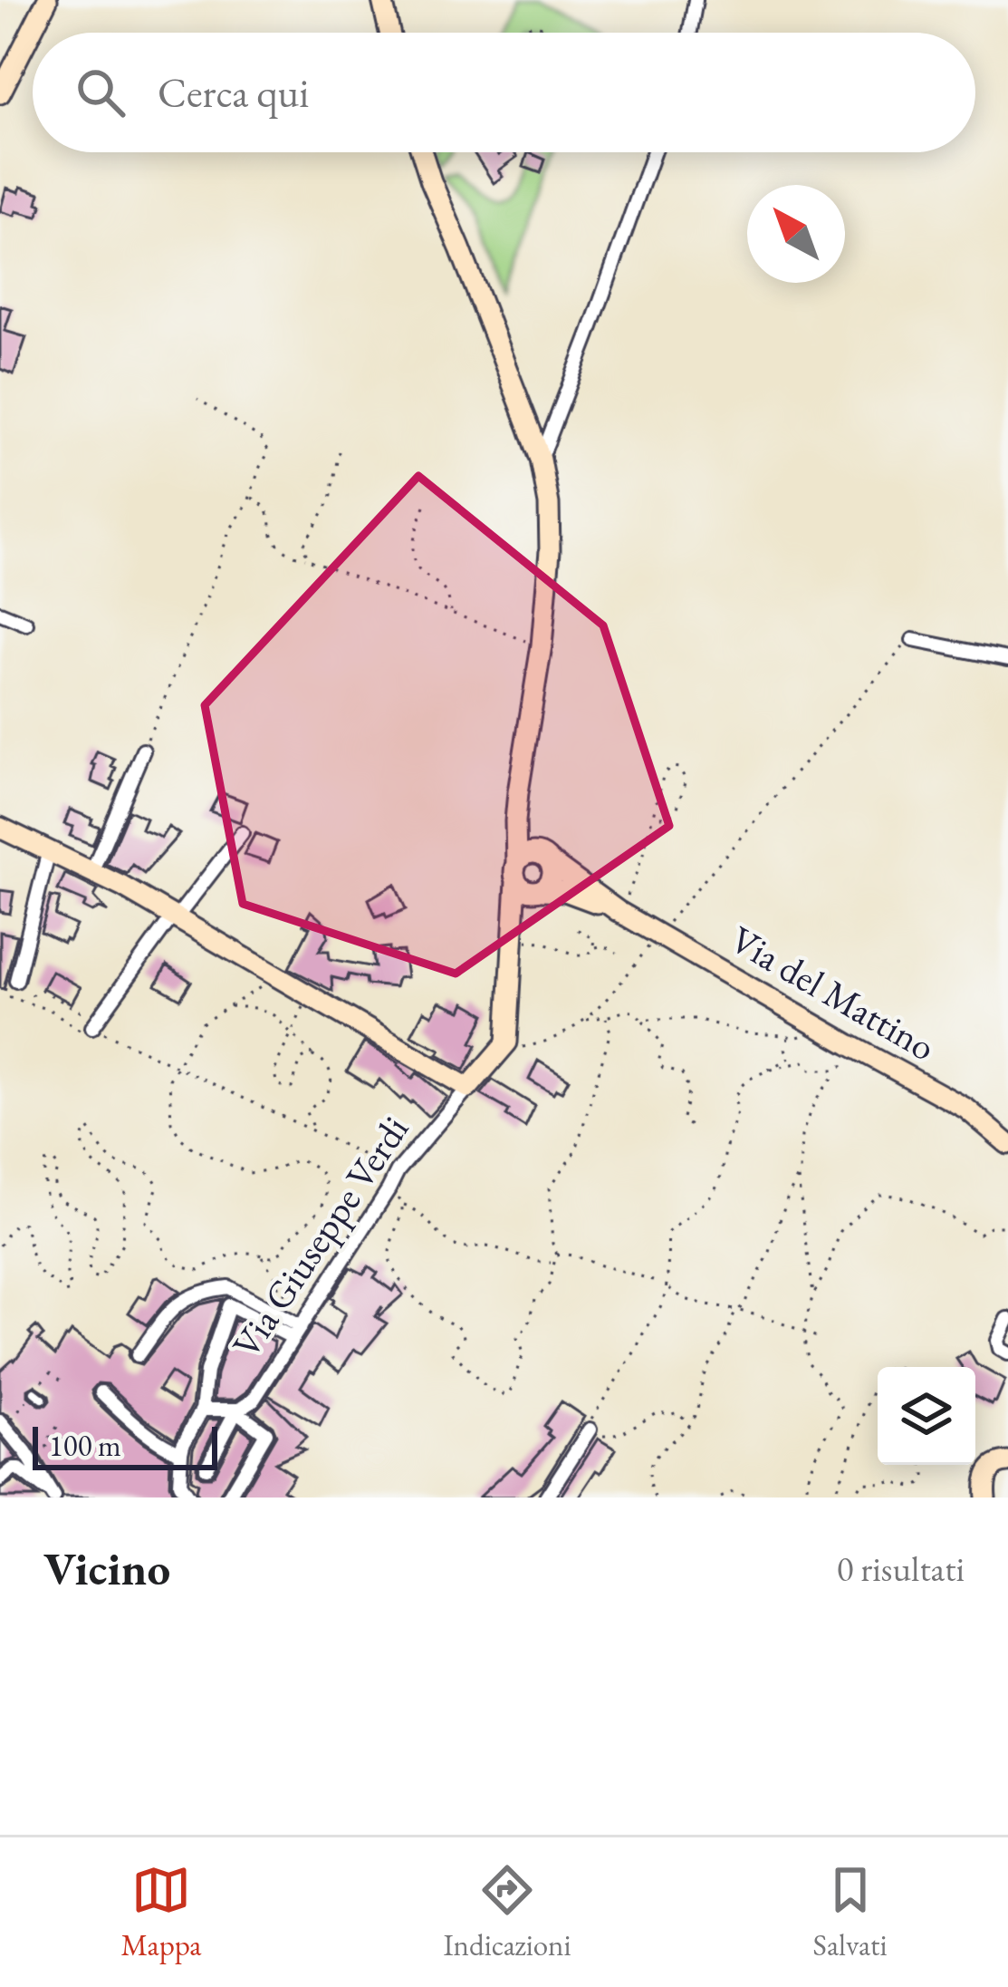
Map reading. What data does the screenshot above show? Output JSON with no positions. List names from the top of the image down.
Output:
{
  "streets": {
    "main road": ["Via del Mattino", "Via Giuseppe Verdi"]
  },
  "scale_bar": "100 m",
  "north": "top left",
  "page": {
    "search": "Cerca qui",
    "scale": "100 m",
    "heading": ["Vicino", "0 risultati"],
    "nav": ["Mappa", "Indicazioni", "Salvati"]
  }
}
